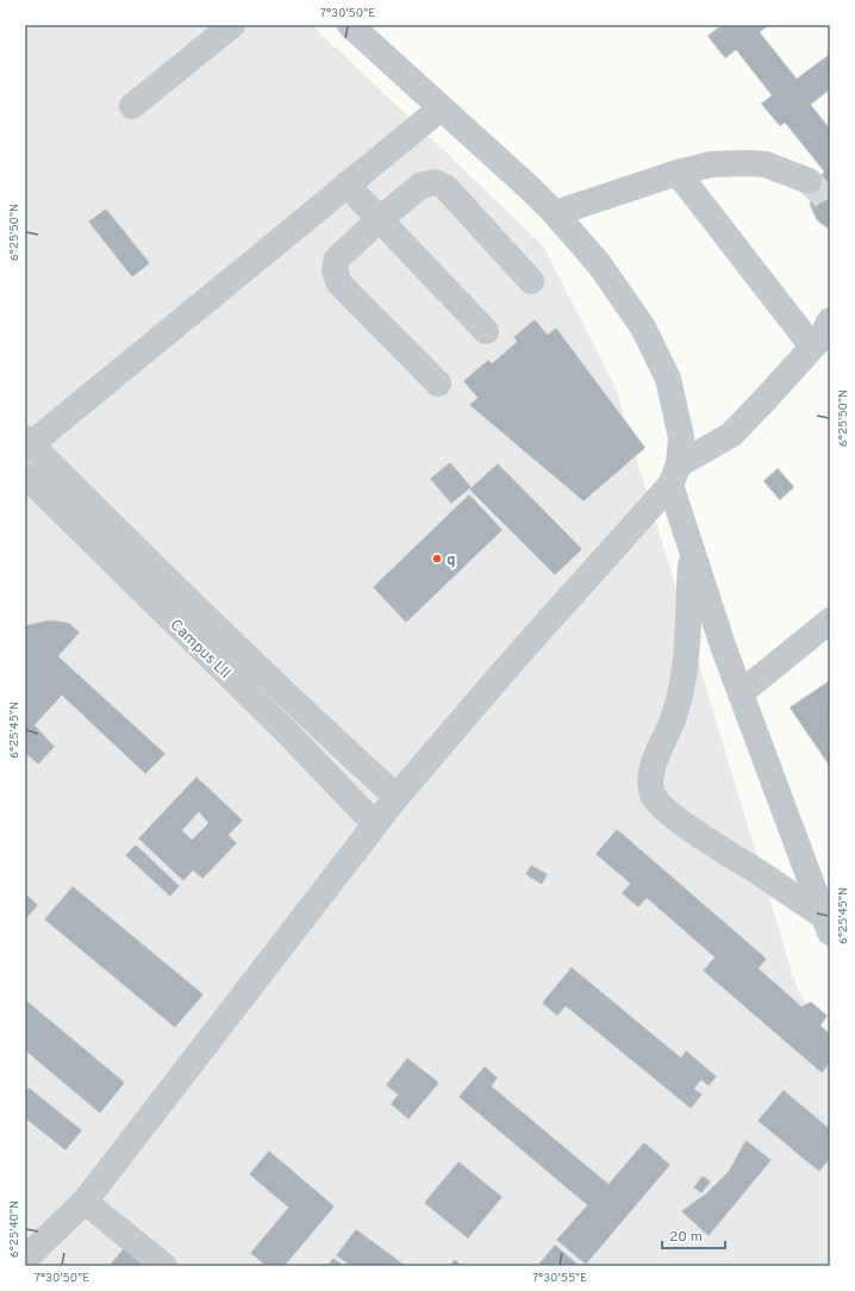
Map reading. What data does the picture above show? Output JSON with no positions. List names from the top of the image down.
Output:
{
  "streets": {
    "street": ["Campus Lll"]
  },
  "places": ["q"],
  "scale_bar": "20 m",
  "coordinates": [
    "7°30'50\"E",
    "6°25'50\"N",
    "6°25'45\"N",
    "6°25'40\"N",
    "7°30'55\"E"
  ]
}
